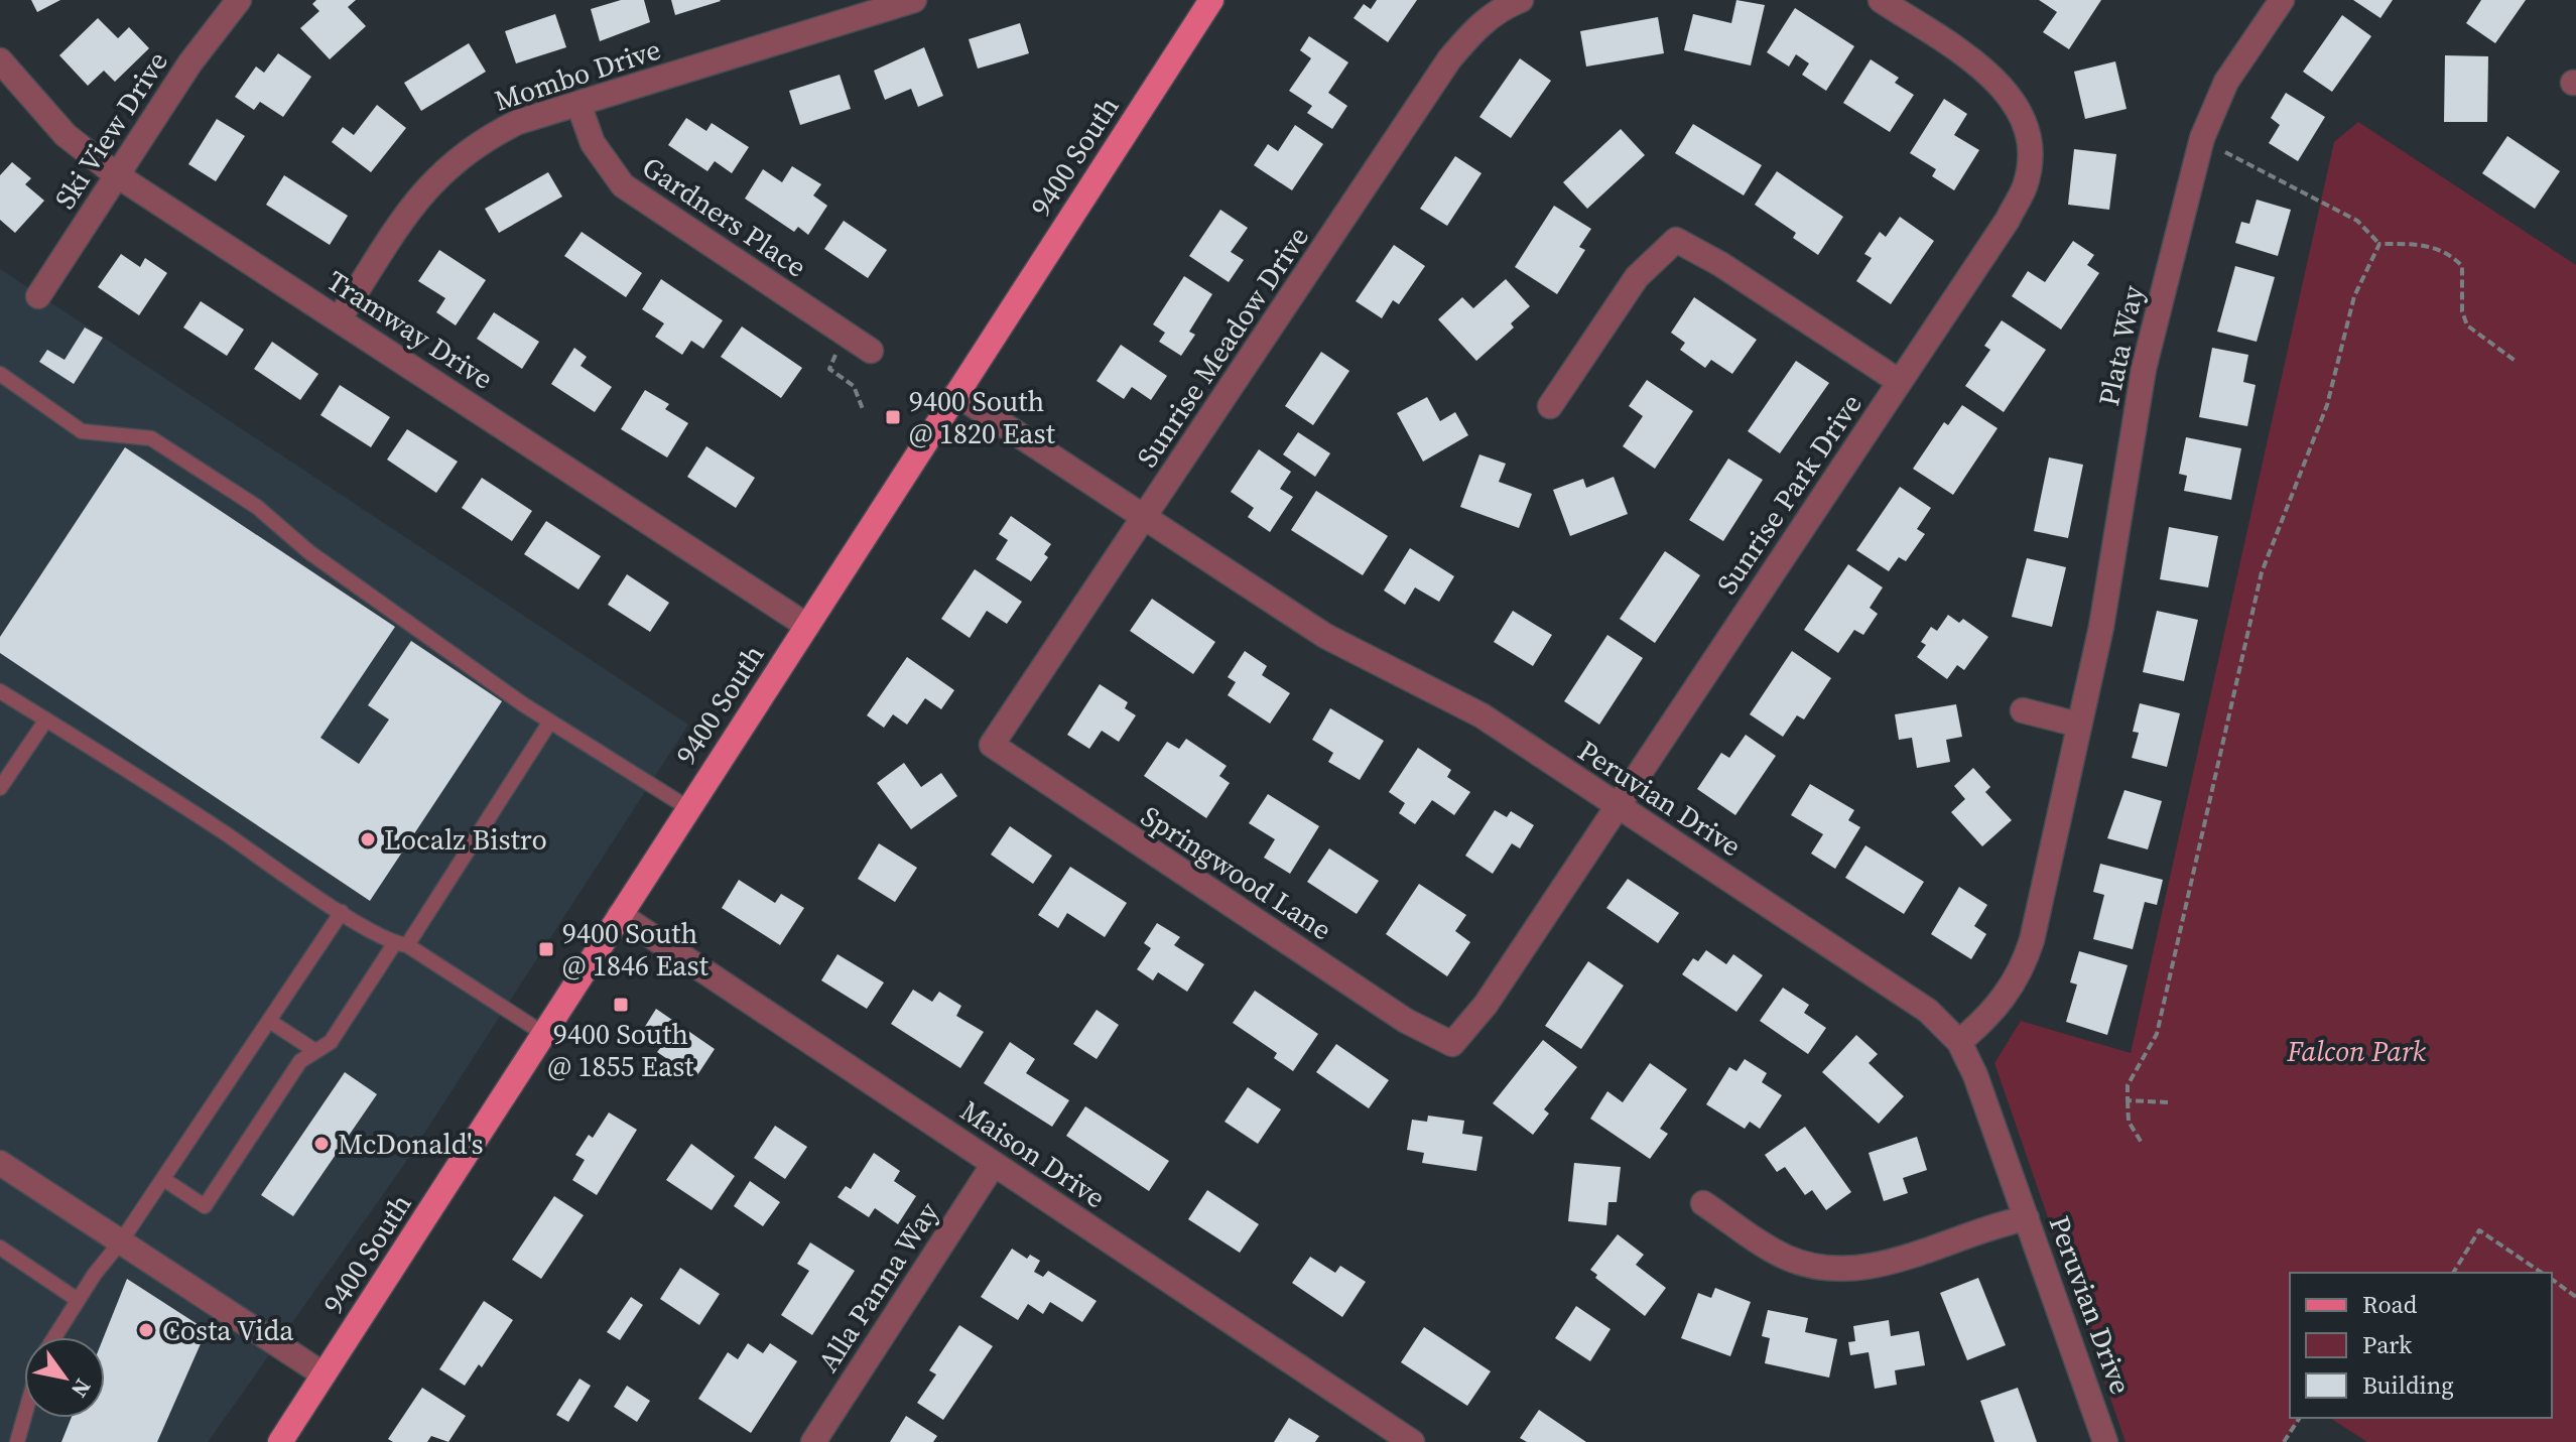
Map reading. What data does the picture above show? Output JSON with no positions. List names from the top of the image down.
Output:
{
  "streets": {
    "main road": ["9400 South"],
    "street": [
      "Mombo Drive",
      "Ski View Drive",
      "Gardners Place",
      "Tramway Drive",
      "Plata Way",
      "Sunrise Meadow Drive",
      "Sunrise Park Drive",
      "Peruvian Drive",
      "Springwood Lane",
      "Maison Drive",
      "Alla Panna Way"
    ]
  },
  "crossings": [
    ["Mombo Drive", "Gardners Place"],
    ["Mombo Drive", "Tramway Drive"],
    ["Ski View Drive", "Tramway Drive"],
    ["9400 South", "Tramway Drive"],
    ["9400 South", "Peruvian Drive"],
    ["9400 South", "Maison Drive"],
    ["Plata Way", "Peruvian Drive"],
    ["Sunrise Meadow Drive", "Peruvian Drive"],
    ["Sunrise Meadow Drive", "Springwood Lane"],
    ["Sunrise Park Drive", "Peruvian Drive"],
    ["Sunrise Park Drive", "Springwood Lane"],
    ["Maison Drive", "Alla Panna Way"]
  ],
  "parks": ["Falcon Park"],
  "places": {
    "transit": ["9400 South @ 1820 East", "9400 South @ 1846 East", "9400 South @ 1855 East"],
    "other": ["Localz Bistro", "McDonald's", "Costa Vida"]
  },
  "legend": ["Road", "Park", "Building"],
  "north": "bottom right"
}
